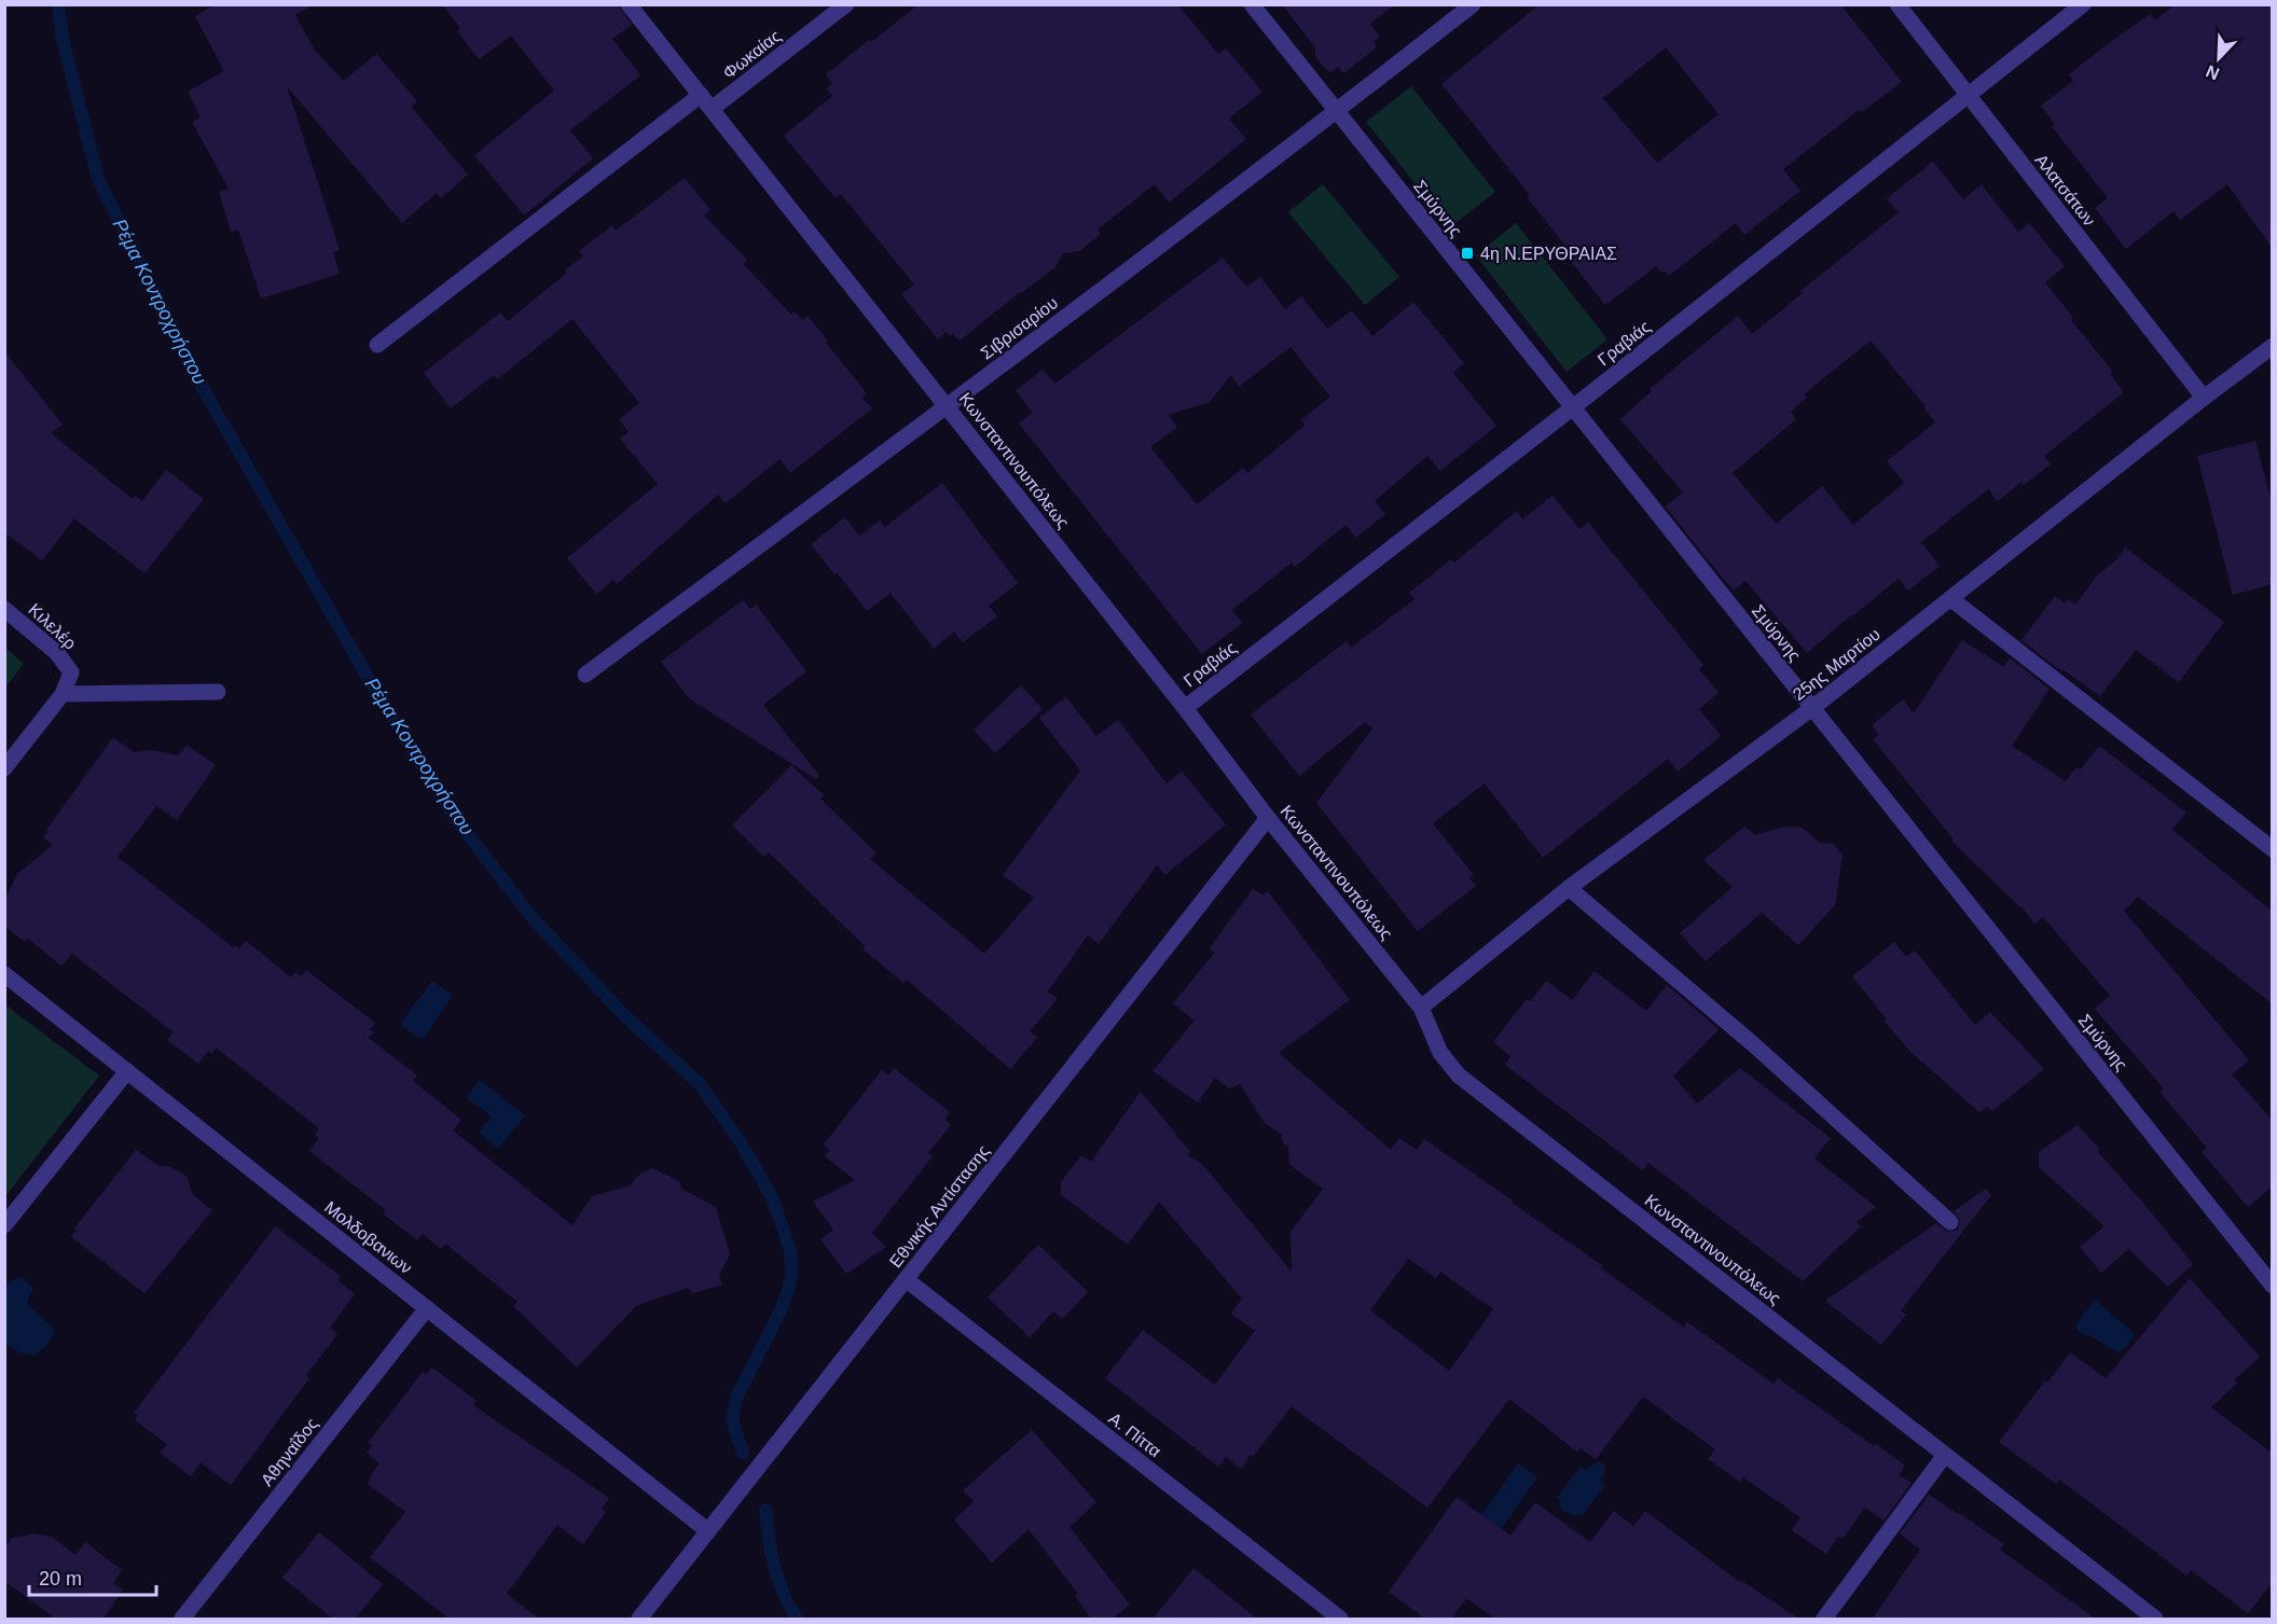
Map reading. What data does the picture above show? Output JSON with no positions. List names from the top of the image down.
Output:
{
  "streets": {
    "street": [
      "Φωκαίας",
      "Αλατσάτων",
      "Σμύρνης",
      "Σιβρισαρίου",
      "Γραβιάς",
      "Κωνσταντινουπόλεως",
      "Κιλελέρ",
      "25ης Μαρτίου",
      "Εθνικής Αντίστασης",
      "Μολδοβανιων",
      "Α. Πίττα",
      "Αθηναΐδος"
    ]
  },
  "crossings": [
    ["Φωκαίας", "Κωνσταντινουπόλεως"],
    ["Αλατσάτων", "Γραβιάς"],
    ["Αλατσάτων", "25ης Μαρτίου"],
    ["Σμύρνης", "Σιβρισαρίου"],
    ["Σμύρνης", "Γραβιάς"],
    ["Σμύρνης", "25ης Μαρτίου"],
    ["Σιβρισαρίου", "Κωνσταντινουπόλεως"],
    ["Γραβιάς", "Κωνσταντινουπόλεως"],
    ["Κωνσταντινουπόλεως", "25ης Μαρτίου"],
    ["Κωνσταντινουπόλεως", "Εθνικής Αντίστασης"],
    ["Εθνικής Αντίστασης", "Μολδοβανιων"],
    ["Εθνικής Αντίστασης", "Α. Πίττα"],
    ["Μολδοβανιων", "Αθηναΐδος"]
  ],
  "water": ["Ρέμα Κοντροχρήστου"],
  "places": {
    "transit": ["4η Ν.ΕΡΥΘΡΑΙΑΣ"]
  },
  "scale_bar": "20 m",
  "north": "bottom left"
}
